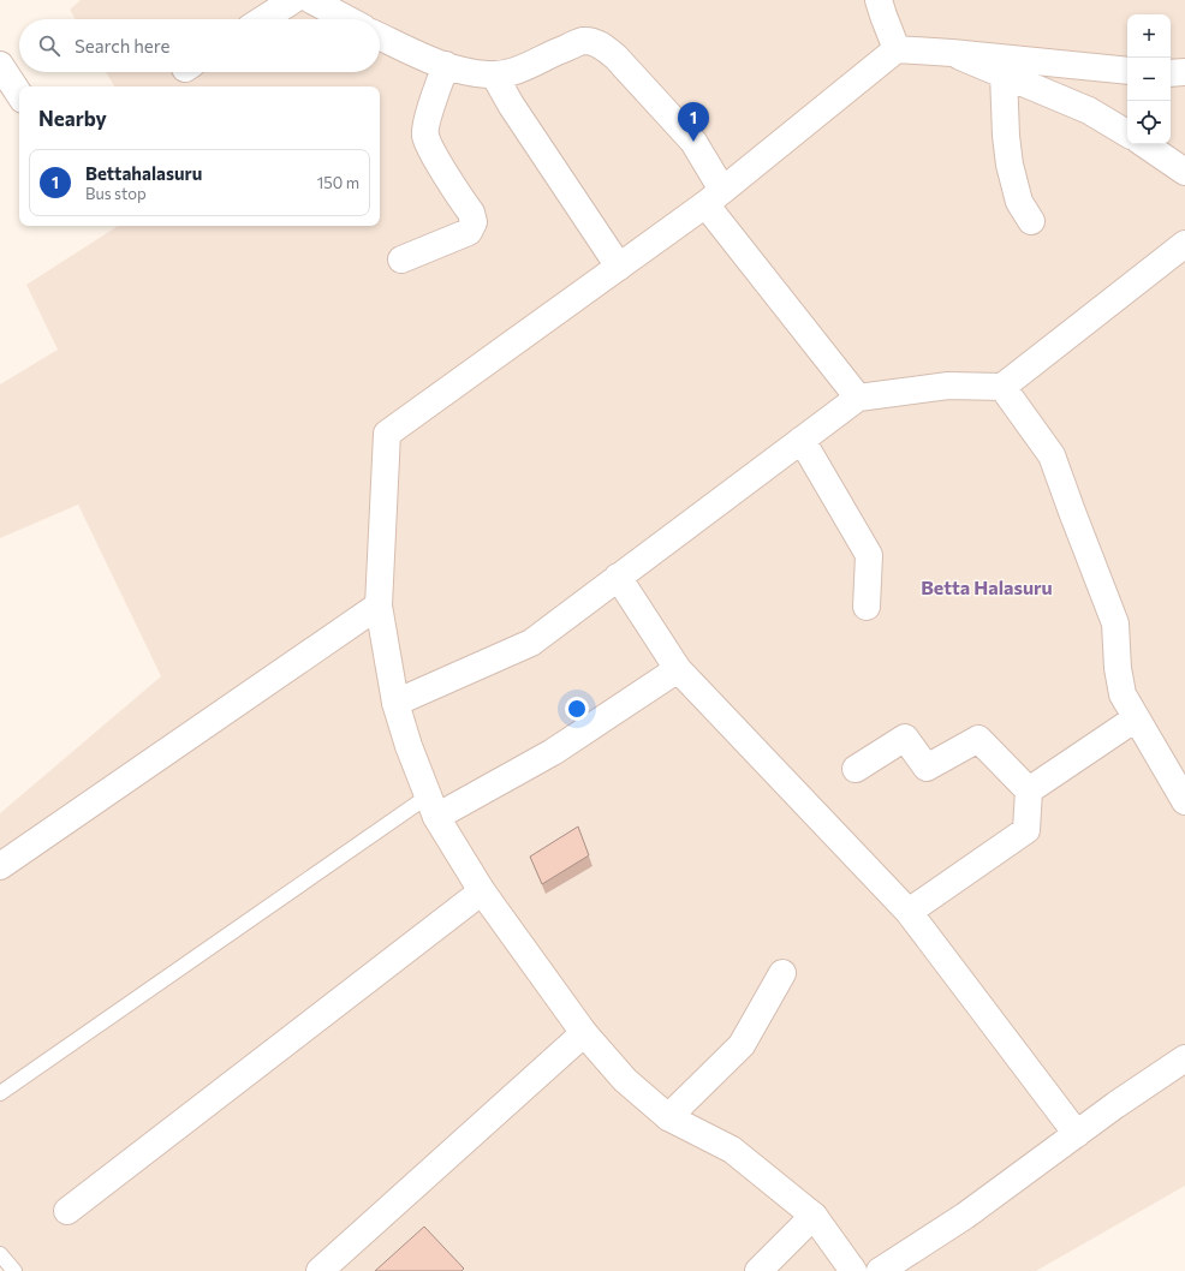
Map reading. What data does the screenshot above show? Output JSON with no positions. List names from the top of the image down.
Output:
{
  "districts": ["Betta Halasuru"],
  "page": {
    "map_buttons": ["+", "−"],
    "search": "Search here",
    "heading": "Nearby",
    "pins": "1",
    "list": [
      {
        "mark": "1",
        "name": "Bettahalasuru",
        "note": "Bus stop",
        "value": "150 m"
      }
    ]
  }
}
